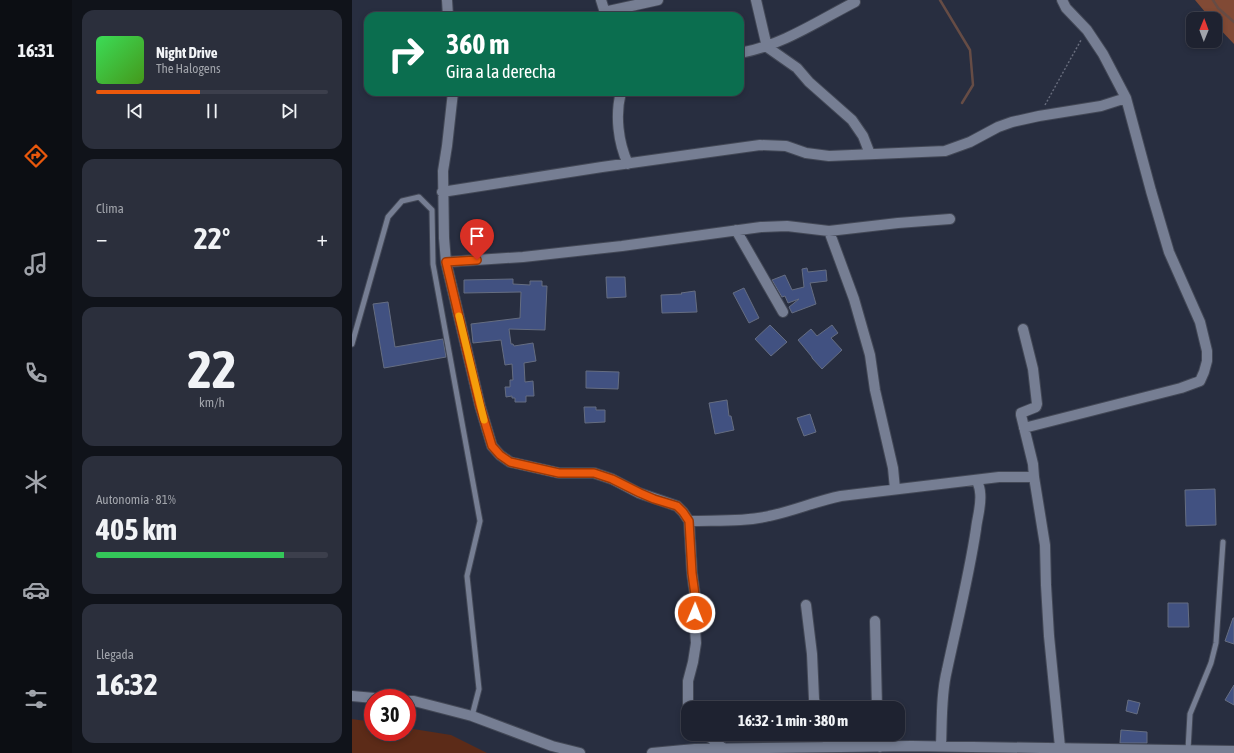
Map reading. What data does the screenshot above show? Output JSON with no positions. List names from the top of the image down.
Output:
{
  "north": "top",
  "page": {
    "tabs": "16:31",
    "turn": ["360 m", "Gira a la derecha"],
    "song": ["Night Drive", "The Halogens"],
    "tile": [
      "Clima",
      ["22", "km/h"],
      ["Autonomía · 81%", "405 km"],
      ["Llegada", "16:32"]
    ],
    "heat": ["−", "22°", "+"],
    "limit": "30",
    "trip": "16:32 · 1 min · 380 m"
  }
}
